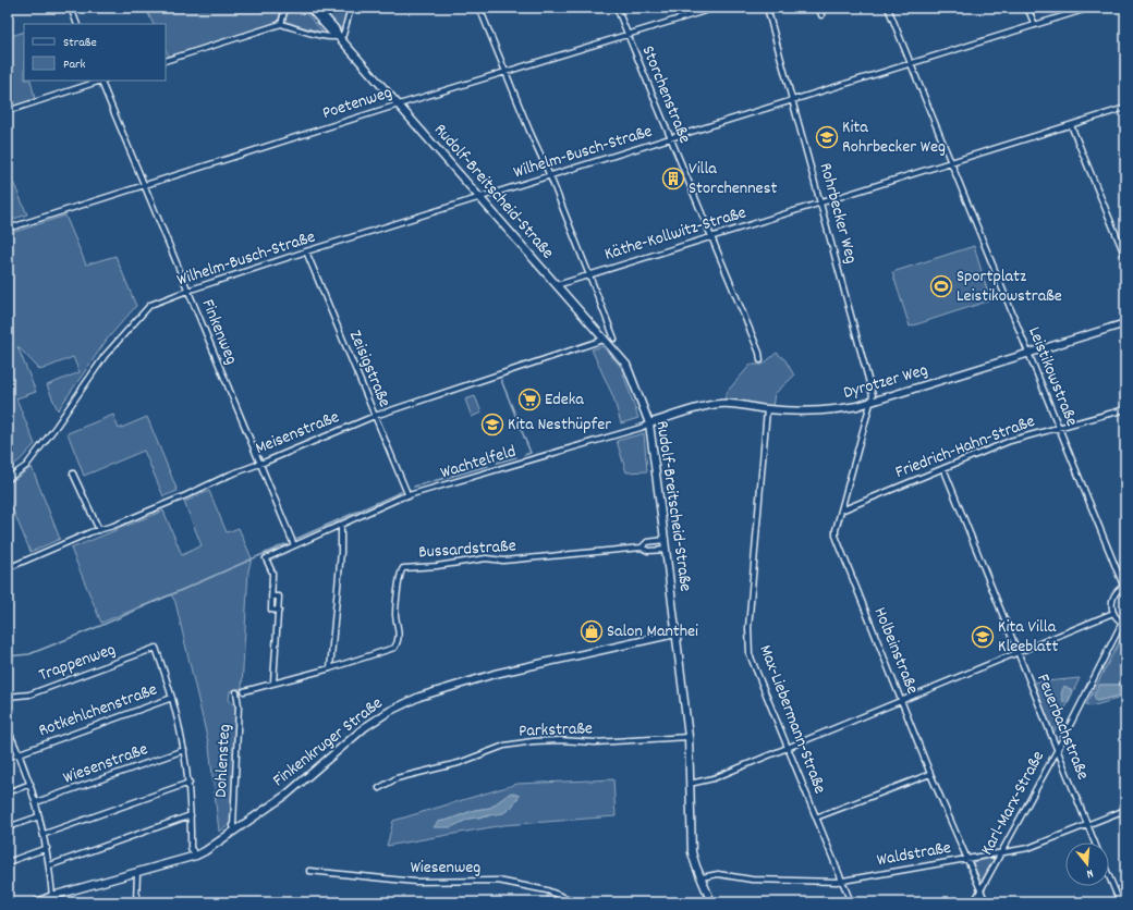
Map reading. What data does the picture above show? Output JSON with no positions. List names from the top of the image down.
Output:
{
  "streets": {
    "street": [
      "Storchenstraße",
      "Poetenweg",
      "Wilhelm-Busch-Straße",
      "Rudolf-Breitscheid-Straße",
      "Rohrbecker Weg",
      "Käthe-Kollwitz-Straße",
      "Finkenweg",
      "Zeisigstraße",
      "Leistikowstraße",
      "Dyrotzer Weg",
      "Meisenstraße",
      "Friedrich-Hahn-Straße",
      "Wachtelfeld",
      "Bussardstraße",
      "Holbeinstraße",
      "Trappenweg",
      "Rotkehlchenstraße",
      "Max-Liebermann-Straße",
      "Feuerbachstraße",
      "Parkstraße",
      "Finkenkruger Straße",
      "Dohlensteg",
      "Wiesenstraße",
      "Karl-Marx-Straße",
      "Waldstraße",
      "Wiesenweg"
    ]
  },
  "crossings": [
    ["Storchenstraße", "Poetenweg"],
    ["Storchenstraße", "Wilhelm-Busch-Straße"],
    ["Storchenstraße", "Käthe-Kollwitz-Straße"],
    ["Poetenweg", "Rudolf-Breitscheid-Straße"],
    ["Poetenweg", "Finkenweg"],
    ["Wilhelm-Busch-Straße", "Rudolf-Breitscheid-Straße"],
    ["Wilhelm-Busch-Straße", "Rohrbecker Weg"],
    ["Wilhelm-Busch-Straße", "Finkenweg"],
    ["Wilhelm-Busch-Straße", "Zeisigstraße"],
    ["Wilhelm-Busch-Straße", "Leistikowstraße"],
    ["Rudolf-Breitscheid-Straße", "Käthe-Kollwitz-Straße"],
    ["Rudolf-Breitscheid-Straße", "Dyrotzer Weg"],
    ["Rudolf-Breitscheid-Straße", "Meisenstraße"],
    ["Rudolf-Breitscheid-Straße", "Wachtelfeld"],
    ["Rudolf-Breitscheid-Straße", "Bussardstraße"],
    ["Rudolf-Breitscheid-Straße", "Parkstraße"],
    ["Rudolf-Breitscheid-Straße", "Finkenkruger Straße"],
    ["Rudolf-Breitscheid-Straße", "Waldstraße"],
    ["Rohrbecker Weg", "Käthe-Kollwitz-Straße"],
    ["Rohrbecker Weg", "Dyrotzer Weg"],
    ["Rohrbecker Weg", "Holbeinstraße"],
    ["Käthe-Kollwitz-Straße", "Leistikowstraße"],
    ["Finkenweg", "Meisenstraße"],
    ["Finkenweg", "Wachtelfeld"],
    ["Zeisigstraße", "Meisenstraße"],
    ["Zeisigstraße", "Wachtelfeld"],
    ["Leistikowstraße", "Dyrotzer Weg"],
    ["Leistikowstraße", "Friedrich-Hahn-Straße"],
    ["Dyrotzer Weg", "Wachtelfeld"],
    ["Dyrotzer Weg", "Holbeinstraße"],
    ["Dyrotzer Weg", "Max-Liebermann-Straße"],
    ["Friedrich-Hahn-Straße", "Holbeinstraße"],
    ["Friedrich-Hahn-Straße", "Feuerbachstraße"],
    ["Holbeinstraße", "Karl-Marx-Straße"],
    ["Holbeinstraße", "Waldstraße"],
    ["Trappenweg", "Rotkehlchenstraße"],
    ["Max-Liebermann-Straße", "Waldstraße"],
    ["Feuerbachstraße", "Karl-Marx-Straße"],
    ["Feuerbachstraße", "Waldstraße"],
    ["Finkenkruger Straße", "Dohlensteg"],
    ["Karl-Marx-Straße", "Waldstraße"]
  ],
  "places": {
    "school or university": ["Kita Rohrbecker Weg", "Kita Nesthüpfer", "Kita Villa Kleeblatt"],
    "building": ["Villa Storchennest"],
    "sports": ["Sportplatz Leistikowstraße"],
    "supermarket": ["Edeka"],
    "shop": ["Salon Manthei"]
  },
  "legend": ["Straße", "Park"],
  "north": "bottom"
}
